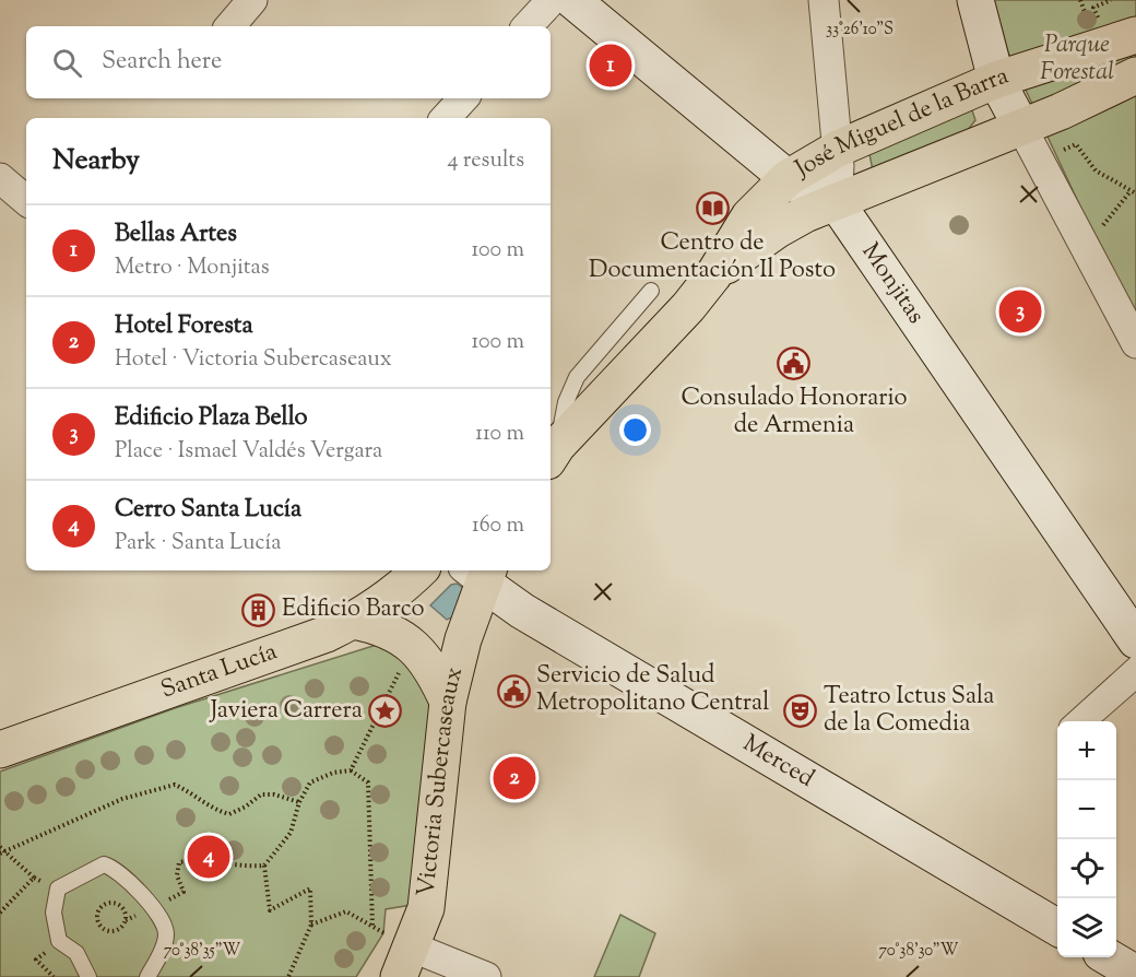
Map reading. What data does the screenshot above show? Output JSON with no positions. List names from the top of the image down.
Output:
{
  "streets": {
    "main road": [
      "José Miguel de la Barra",
      "Monjitas",
      "Santa Lucía",
      "Merced",
      "Victoria Subercaseaux"
    ]
  },
  "crossings": [
    ["José Miguel de la Barra", "Monjitas"],
    ["Merced", "Victoria Subercaseaux"]
  ],
  "parks": ["Parque Forestal"],
  "places": {
    "library": ["Centro de Documentación Il Posto"],
    "public building": ["Consulado Honorario de Armenia", "Servicio de Salud Metropolitano Central"],
    "building": ["Edificio Barco"],
    "place": ["Javiera Carrera"],
    "theatre": ["Teatro Ictus Sala de la Comedia"]
  },
  "page": {
    "search": "Search here",
    "pins": [
      "1",
      "3",
      "2",
      "4"
    ],
    "heading": ["Nearby", "4 results"],
    "list": [
      {
        "mark": "1",
        "name": "Bellas Artes",
        "note": "Metro · Monjitas",
        "value": "100 m"
      },
      {
        "mark": "2",
        "name": "Hotel Foresta",
        "note": "Hotel · Victoria Subercaseaux",
        "value": "100 m"
      },
      {
        "mark": "3",
        "name": "Edificio Plaza Bello",
        "note": "Place · Ismael Valdés Vergara",
        "value": "110 m"
      },
      {
        "mark": "4",
        "name": "Cerro Santa Lucía",
        "note": "Park · Santa Lucía",
        "value": "160 m"
      }
    ],
    "map_buttons": ["+", "−"]
  },
  "coordinates": ["33°26'10\"S", "70°38'35\"W", "70°38'30\"W"]
}
